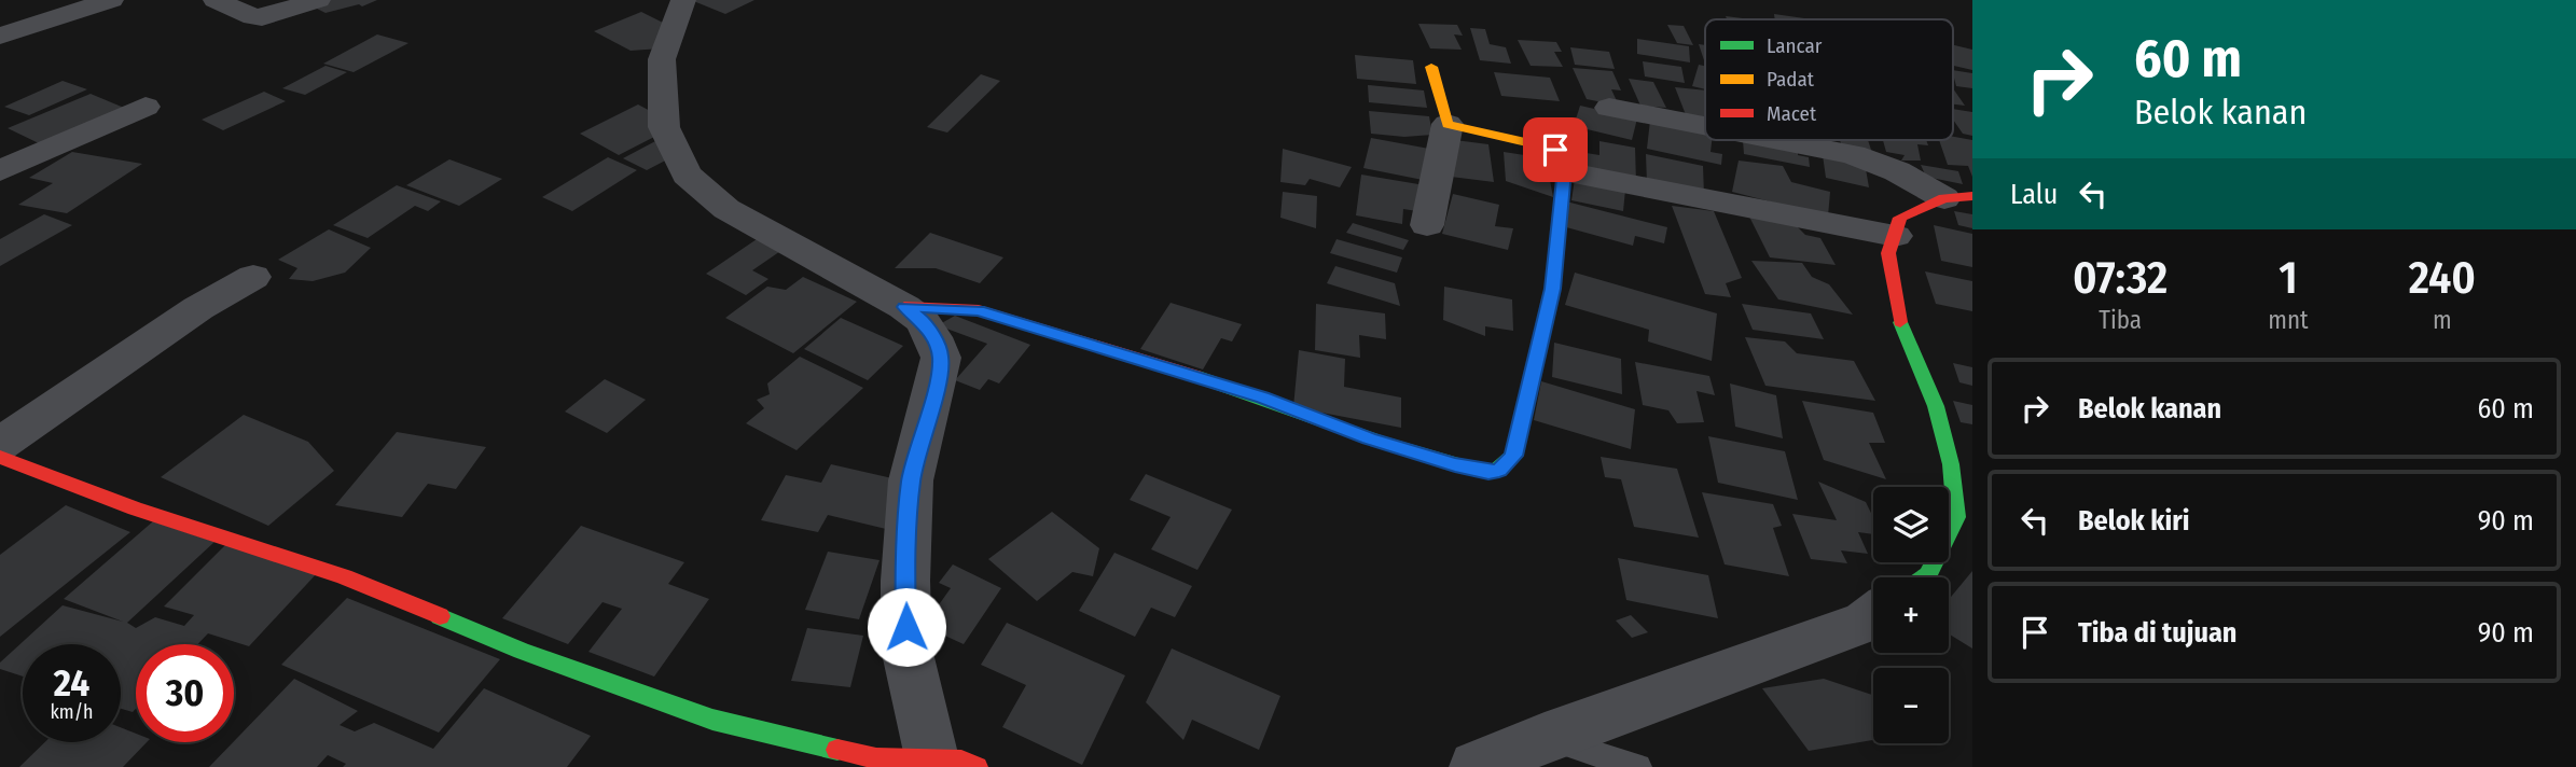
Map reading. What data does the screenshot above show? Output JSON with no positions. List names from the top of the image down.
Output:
{
  "legend": ["Lancar", "Padat", "Macet"],
  "page": {
    "turn": ["60 m", "Belok kanan"],
    "then": "Lalu",
    "eta": [
      "07:32",
      "Tiba",
      "1",
      "mnt",
      "240",
      "m"
    ],
    "list": [
      {
        "name": "Belok kanan",
        "value": "60 m"
      },
      {
        "name": "Belok kiri",
        "value": "90 m"
      },
      {
        "name": "Tiba di tujuan",
        "value": "90 m"
      }
    ],
    "map_buttons": ["+", "−"],
    "speed": "24 km/h",
    "limit": "30"
  }
}
